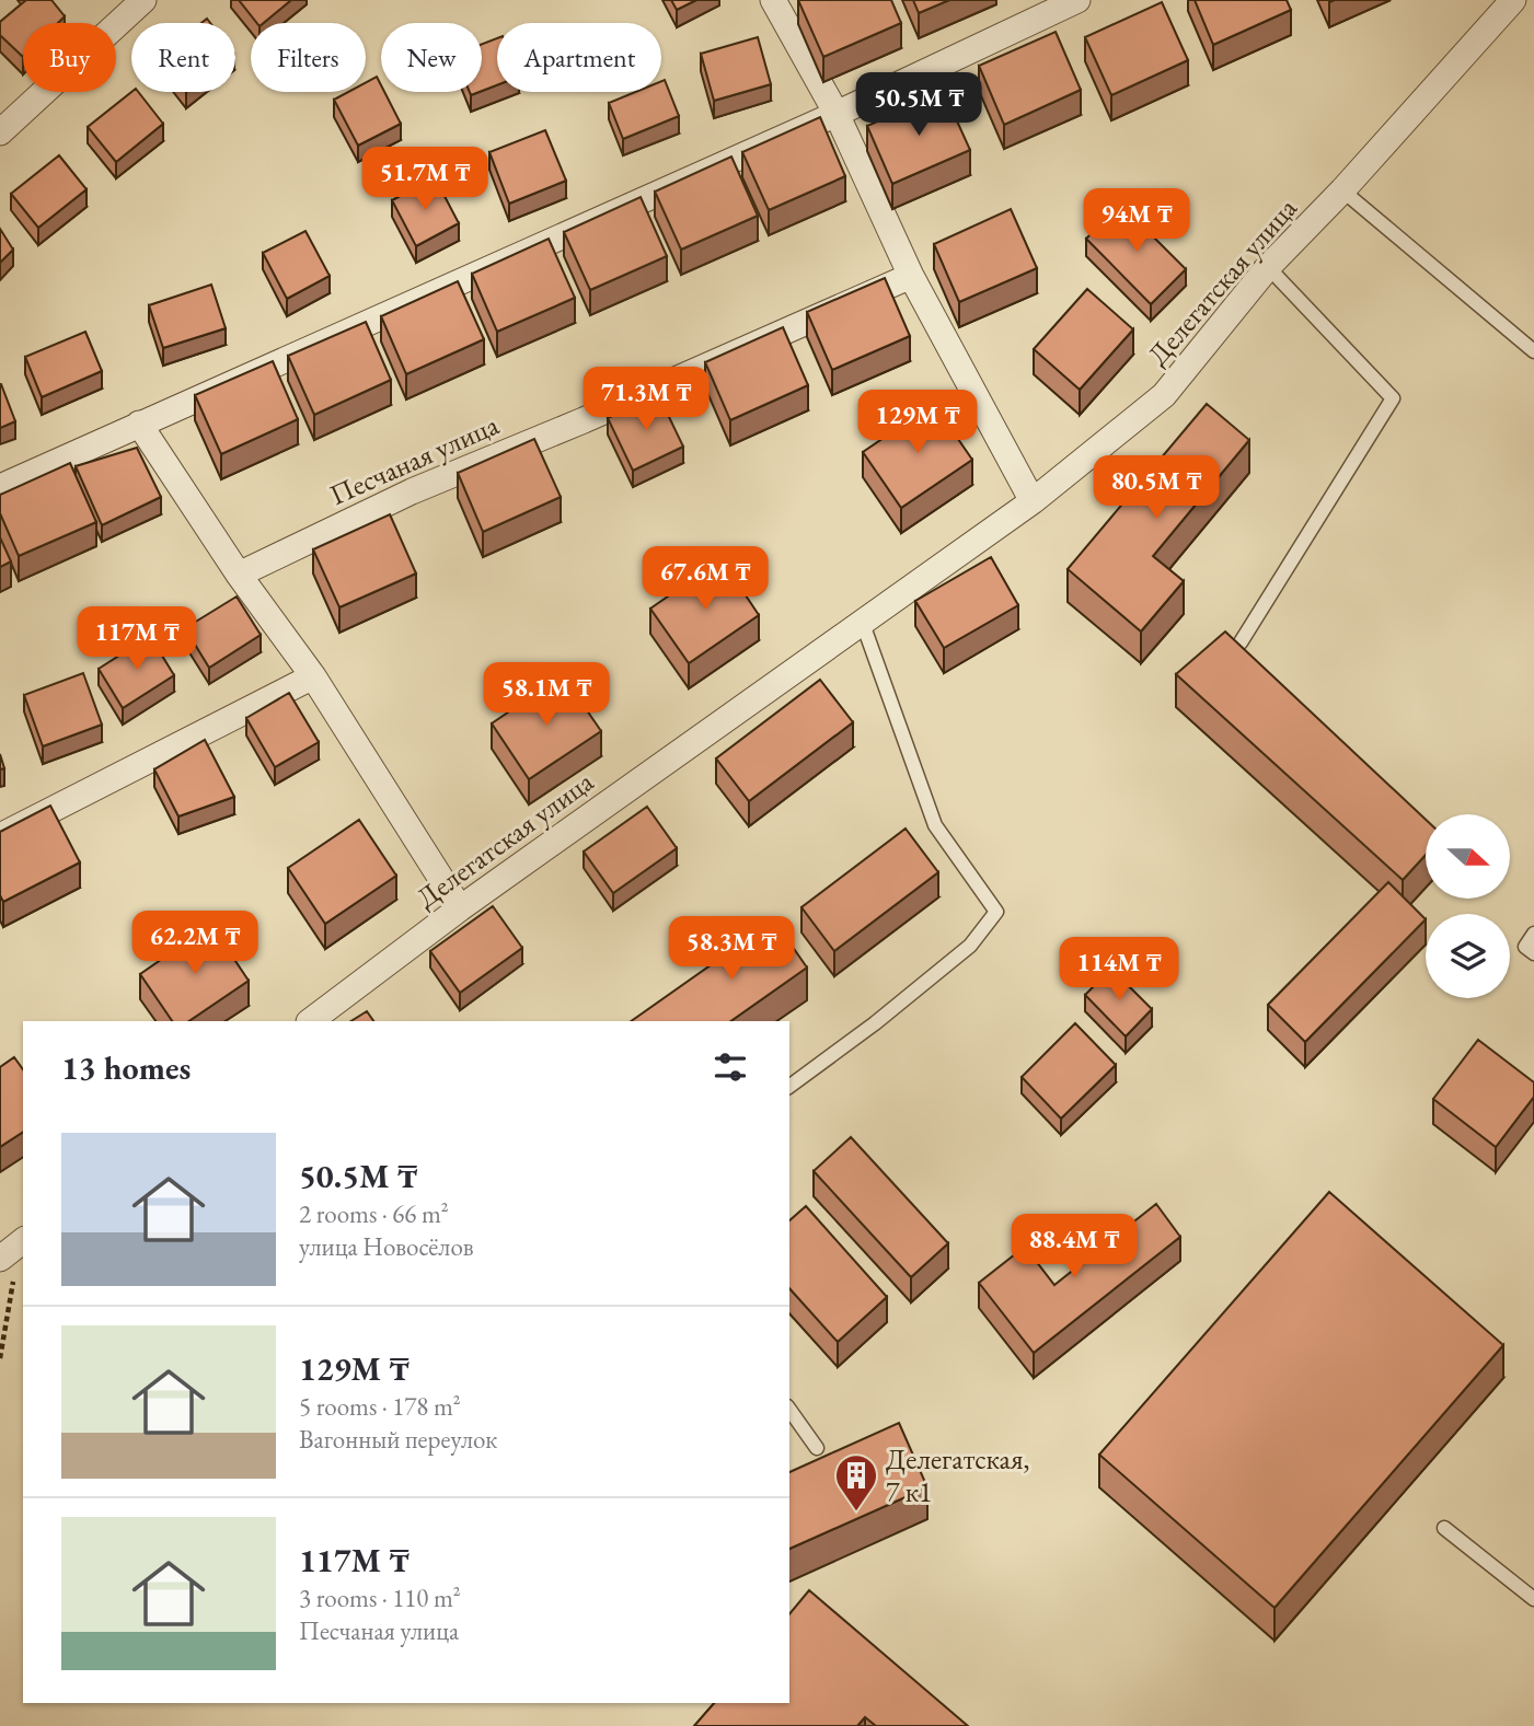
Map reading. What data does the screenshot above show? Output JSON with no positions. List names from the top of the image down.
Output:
{
  "streets": {
    "street": ["Делегатская улица", "Песчаная улица"]
  },
  "places": {
    "building": ["Делегатская, 7 к1"]
  },
  "north": "right",
  "page": {
    "chip": [
      "Buy",
      "Rent",
      "Filters",
      "New",
      "Apartment"
    ],
    "price": [
      "50.5M ₸",
      "51.7M ₸",
      "94M ₸",
      "71.3M ₸",
      "129M ₸",
      "80.5M ₸",
      "67.6M ₸",
      "117M ₸",
      "58.1M ₸",
      "62.2M ₸",
      "58.3M ₸",
      "114M ₸",
      "88.4M ₸"
    ],
    "heading": "13 homes",
    "list": [
      {
        "name": "50.5M ₸",
        "note": "2 rooms · 66 m² · улица Новосёлов"
      },
      {
        "name": "129M ₸",
        "note": "5 rooms · 178 m² · Вагонный переулок"
      },
      {
        "name": "117M ₸",
        "note": "3 rooms · 110 m² · Песчаная улица"
      }
    ]
  }
}
